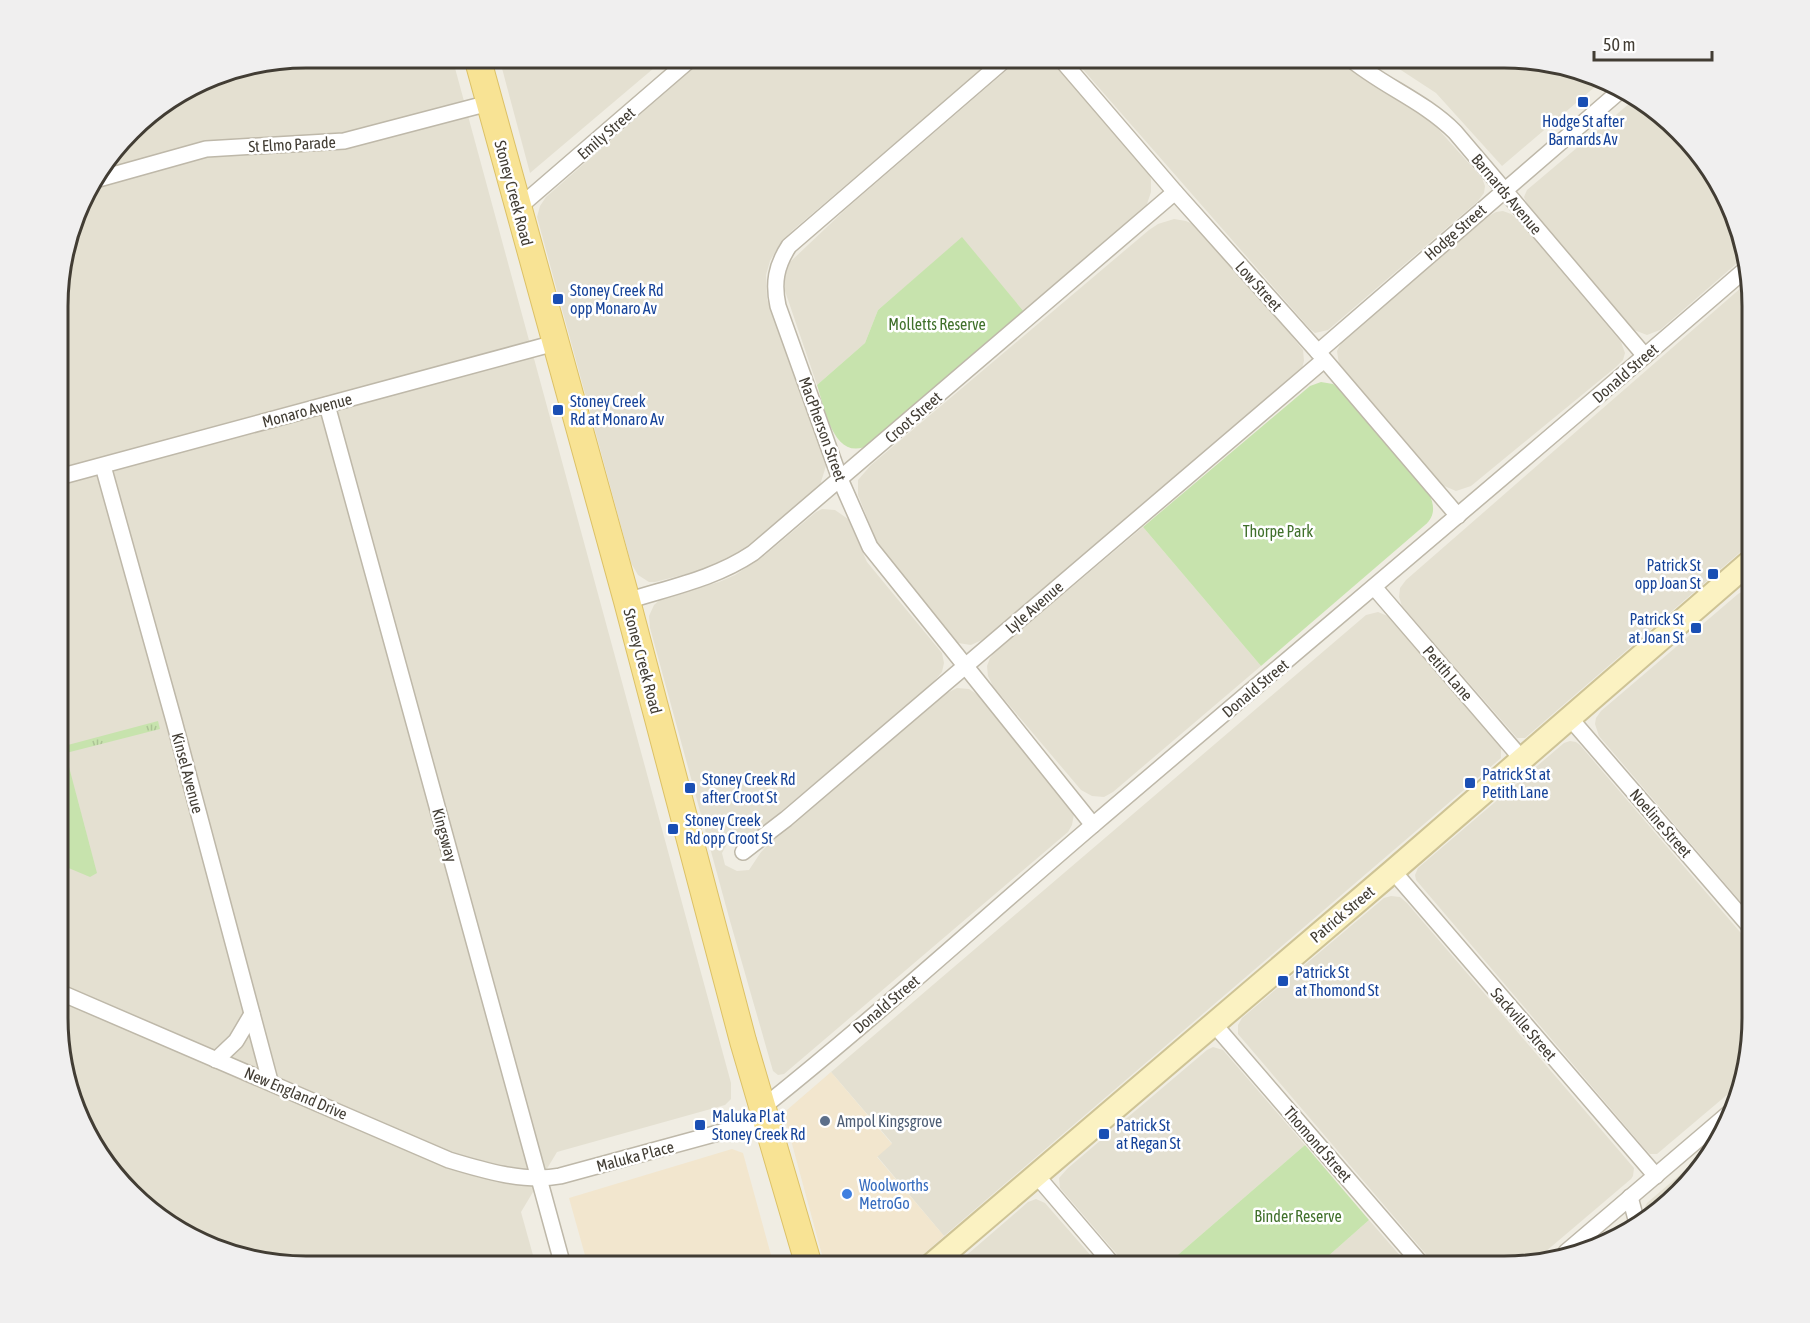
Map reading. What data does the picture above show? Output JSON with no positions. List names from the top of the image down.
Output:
{
  "streets": {
    "main road": ["Stoney Creek Road"],
    "street": [
      "Emily Street",
      "St Elmo Parade",
      "Barnards Avenue",
      "Hodge Street",
      "Low Street",
      "Donald Street",
      "Monaro Avenue",
      "Croot Street",
      "MacPherson Street",
      "Lyle Avenue",
      "Petith Lane",
      "Kinsel Avenue",
      "Noeline Street",
      "Kingsway",
      "Patrick Street",
      "Sackville Street",
      "New England Drive",
      "Thomond Street",
      "Maluka Place"
    ]
  },
  "crossings": [
    ["Emily Street", "Stoney Creek Road"],
    ["St Elmo Parade", "Stoney Creek Road"],
    ["Stoney Creek Road", "Donald Street"],
    ["Stoney Creek Road", "Monaro Avenue"],
    ["Stoney Creek Road", "Croot Street"],
    ["Stoney Creek Road", "Maluka Place"],
    ["Barnards Avenue", "Hodge Street"],
    ["Barnards Avenue", "Donald Street"],
    ["Hodge Street", "Low Street"],
    ["Hodge Street", "Lyle Avenue"],
    ["Low Street", "Donald Street"],
    ["Low Street", "Croot Street"],
    ["Low Street", "Lyle Avenue"],
    ["Donald Street", "MacPherson Street"],
    ["Donald Street", "Petith Lane"],
    ["Donald Street", "Maluka Place"],
    ["Monaro Avenue", "Kinsel Avenue"],
    ["Monaro Avenue", "Kingsway"],
    ["Croot Street", "MacPherson Street"],
    ["MacPherson Street", "Lyle Avenue"],
    ["Petith Lane", "Patrick Street"],
    ["Kinsel Avenue", "New England Drive"],
    ["Noeline Street", "Patrick Street"],
    ["Kingsway", "New England Drive"],
    ["Kingsway", "Maluka Place"],
    ["Patrick Street", "Sackville Street"],
    ["Patrick Street", "Thomond Street"],
    ["New England Drive", "Maluka Place"]
  ],
  "parks": ["Molletts Reserve", "Thorpe Park", "Binder Reserve"],
  "places": {
    "transit": [
      "Hodge St after Barnards Av",
      "Stoney Creek Rd opp Monaro Av",
      "Stoney Creek Rd at Monaro Av",
      "Patrick St opp Joan St",
      "Patrick St at Joan St",
      "Patrick St at Petith Lane",
      "Stoney Creek Rd after Croot St",
      "Stoney Creek Rd opp Croot St",
      "Patrick St at Thomond St",
      "Maluka Pl at Stoney Creek Rd",
      "Patrick St at Regan St"
    ],
    "other": ["Ampol Kingsgrove", "Woolworths MetroGo"]
  },
  "scale_bar": "50 m"
}
